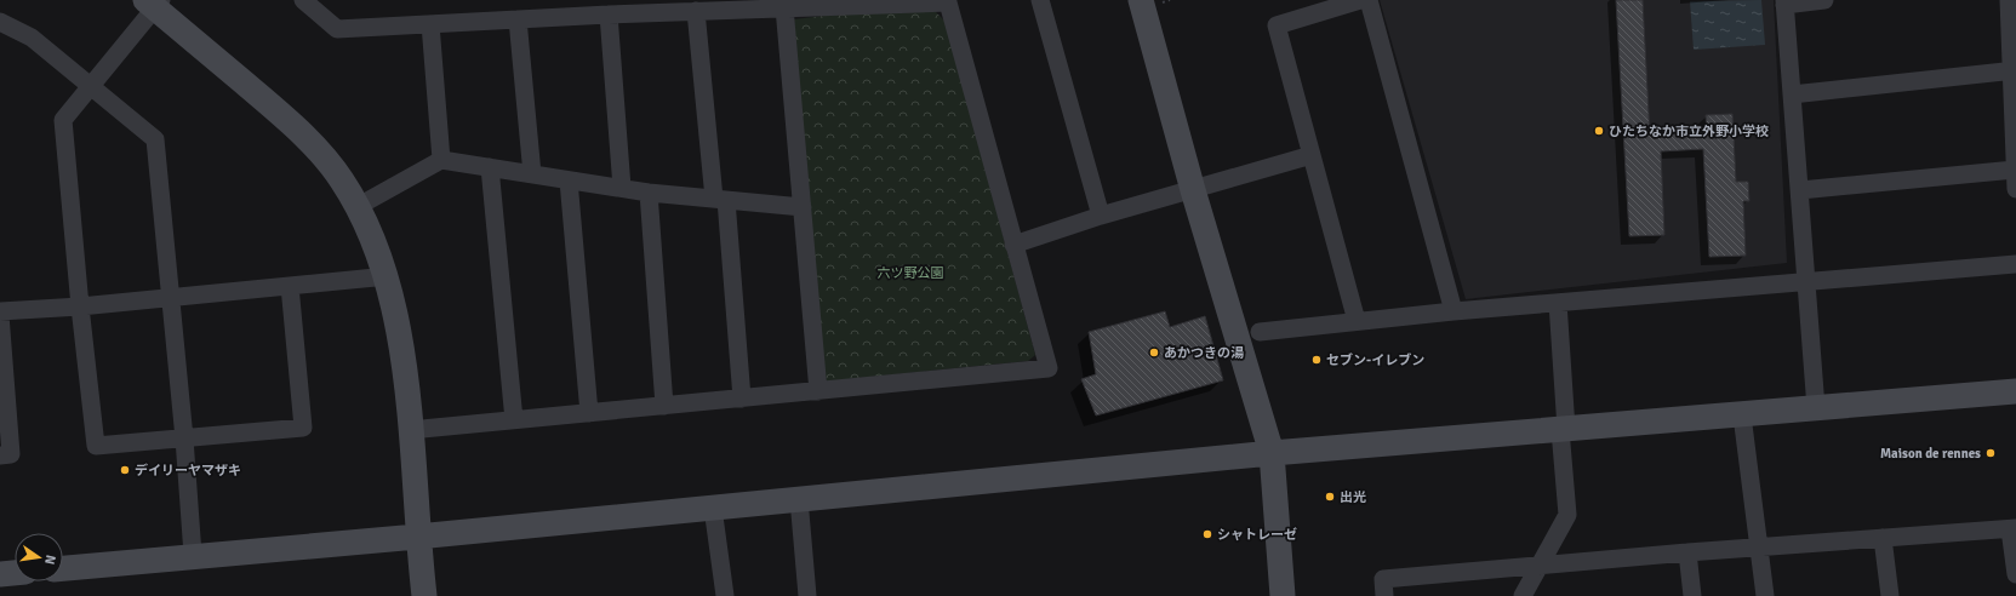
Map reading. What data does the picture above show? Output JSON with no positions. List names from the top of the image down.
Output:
{
  "parks": ["六ツ野公園"],
  "places": [
    "ひたちなか市立外野小学校",
    "あかつきの湯",
    "セブン-イレブン",
    "Maison de rennes",
    "デイリーヤマザキ",
    "出光",
    "シャトレーゼ"
  ],
  "north": "right"
}
